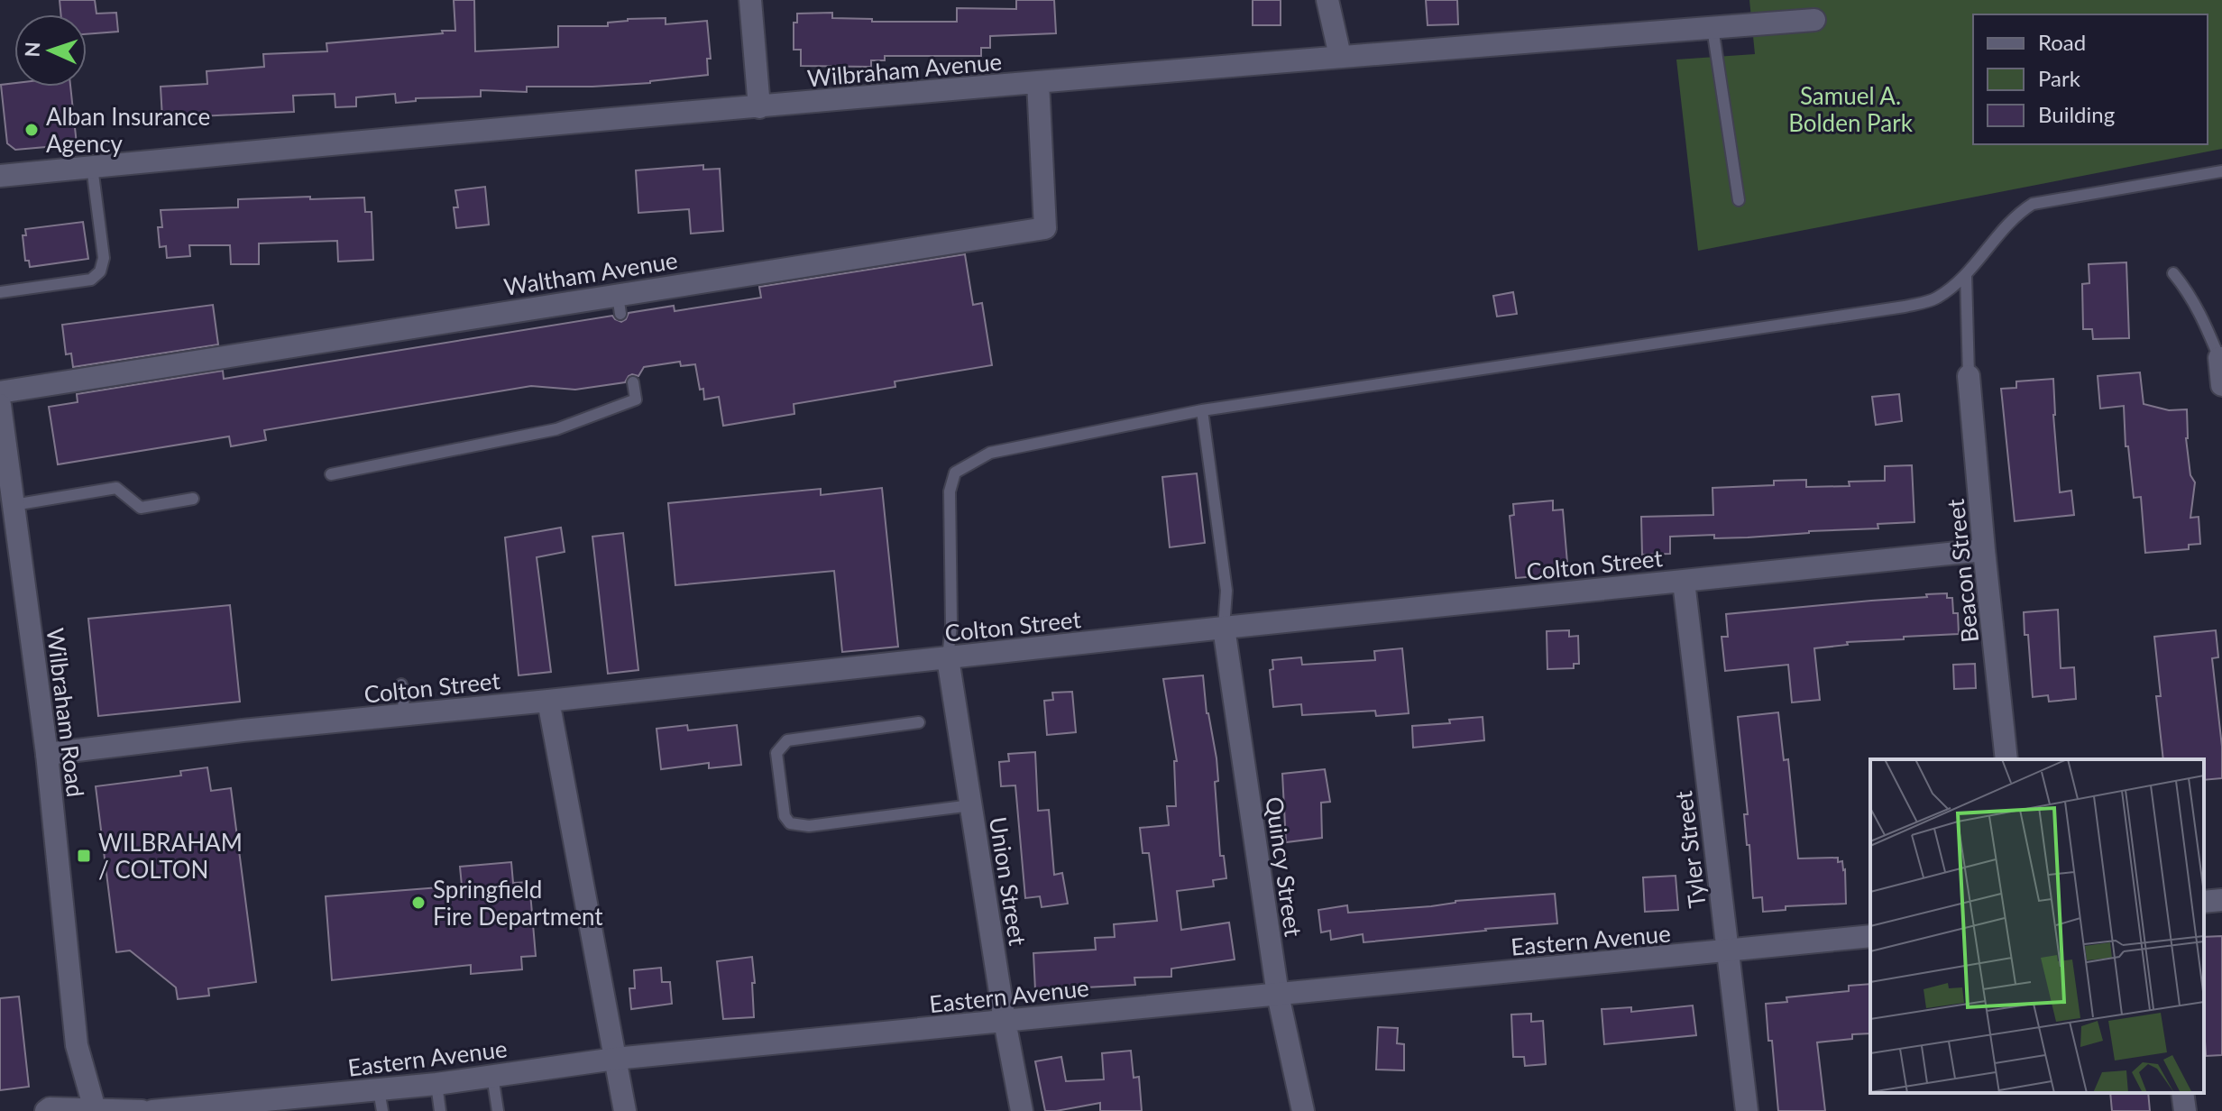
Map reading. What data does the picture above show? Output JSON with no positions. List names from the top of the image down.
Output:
{
  "streets": {
    "street": [
      "Wilbraham Avenue",
      "Waltham Avenue",
      "Colton Street",
      "Beacon Street",
      "Wilbraham Road",
      "Tyler Street",
      "Quincy Street",
      "Union Street",
      "Eastern Avenue"
    ]
  },
  "crossings": [
    ["Wilbraham Avenue", "Waltham Avenue"],
    ["Colton Street", "Beacon Street"],
    ["Colton Street", "Wilbraham Road"],
    ["Colton Street", "Tyler Street"],
    ["Colton Street", "Quincy Street"],
    ["Colton Street", "Union Street"],
    ["Tyler Street", "Eastern Avenue"],
    ["Quincy Street", "Eastern Avenue"],
    ["Union Street", "Eastern Avenue"]
  ],
  "parks": ["Samuel A. Bolden Park"],
  "places": {
    "other": ["Alban Insurance Agency", "Springfield Fire Department"],
    "transit": ["WILBRAHAM / COLTON"]
  },
  "legend": ["Road", "Park", "Building"],
  "north": "left"
}
